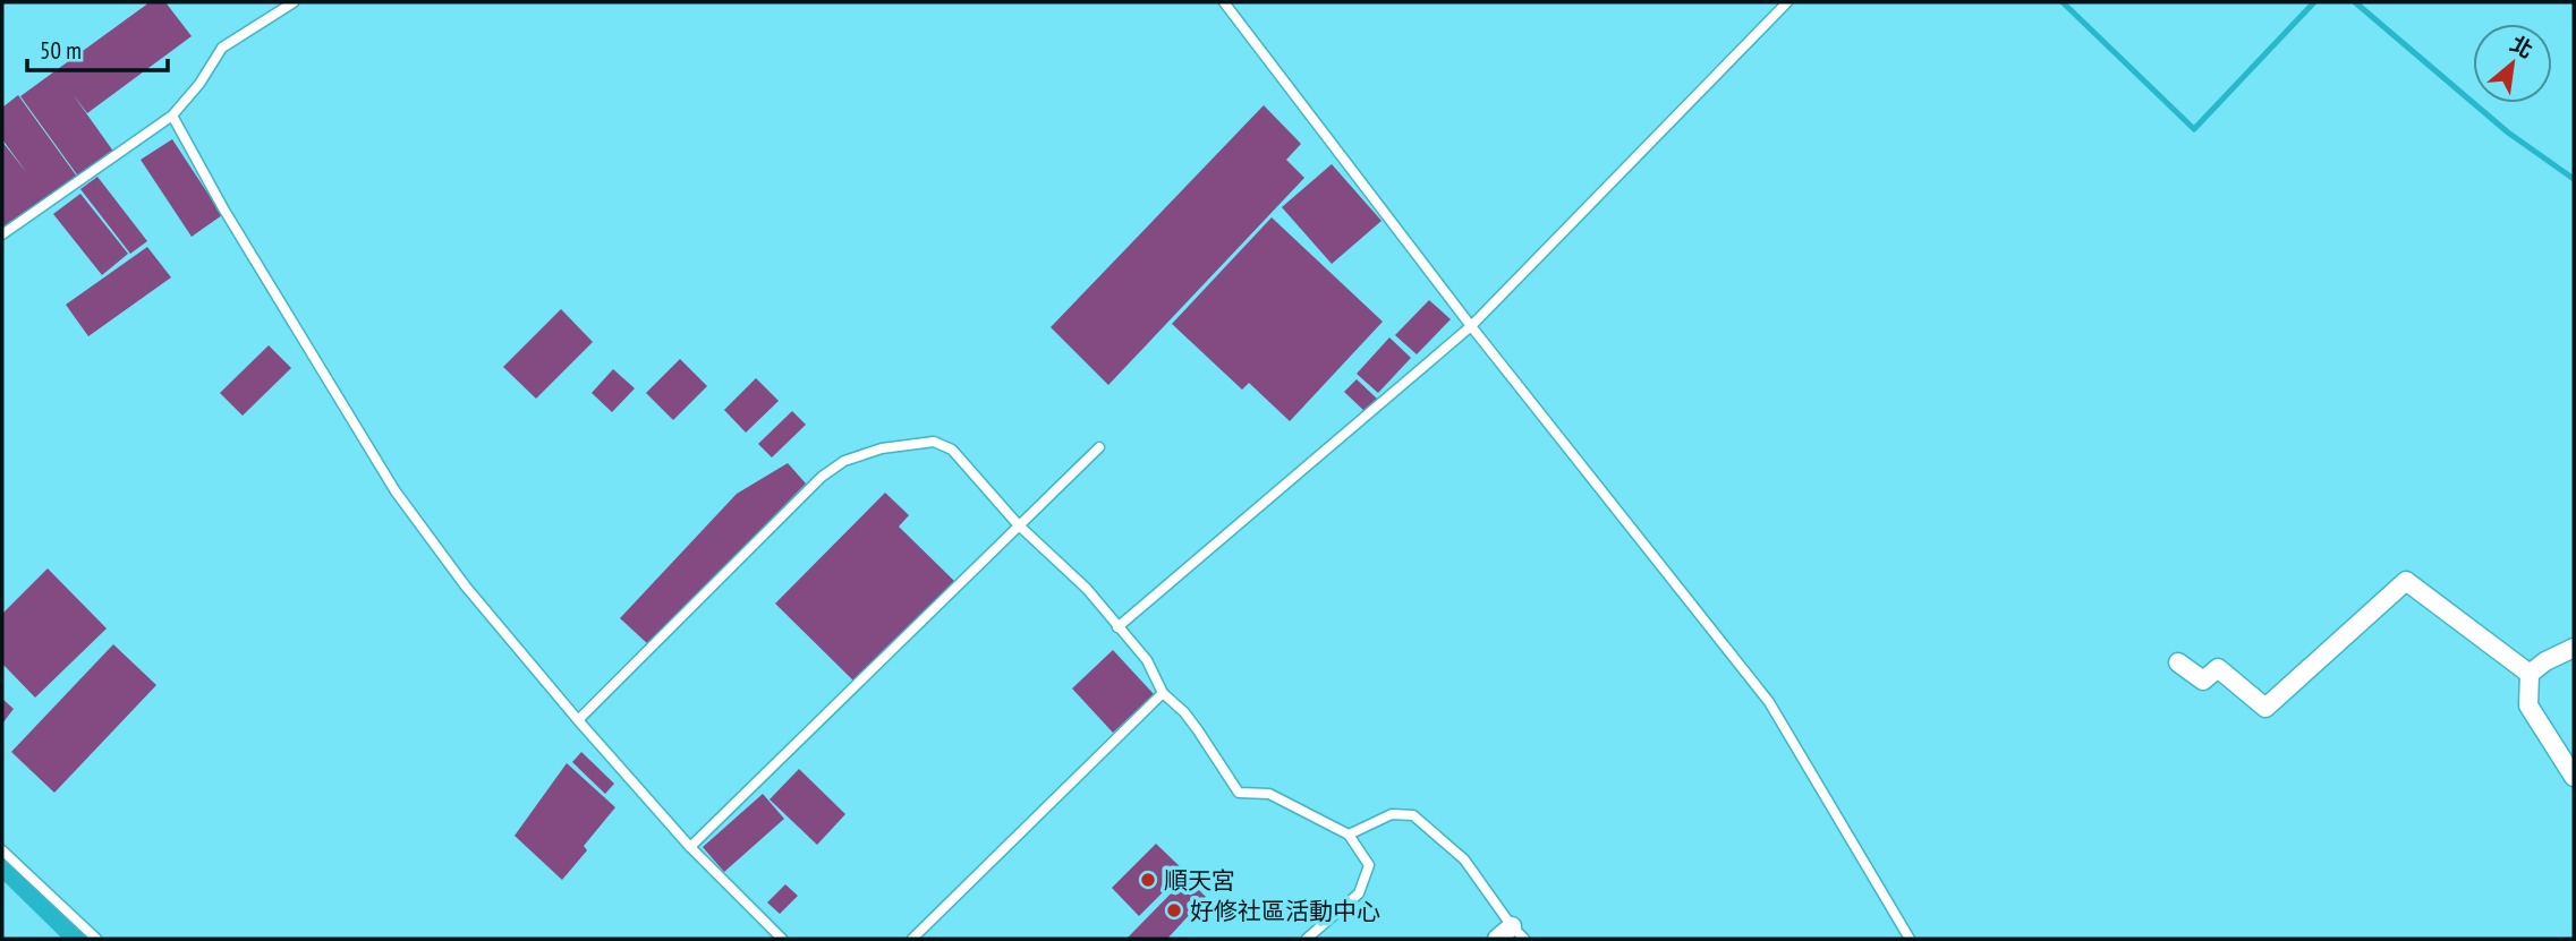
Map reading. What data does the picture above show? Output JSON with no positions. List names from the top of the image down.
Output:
{
  "places": ["順天宮", "好修社區活動中心"],
  "scale_bar": "50 m",
  "north": "top right"
}
